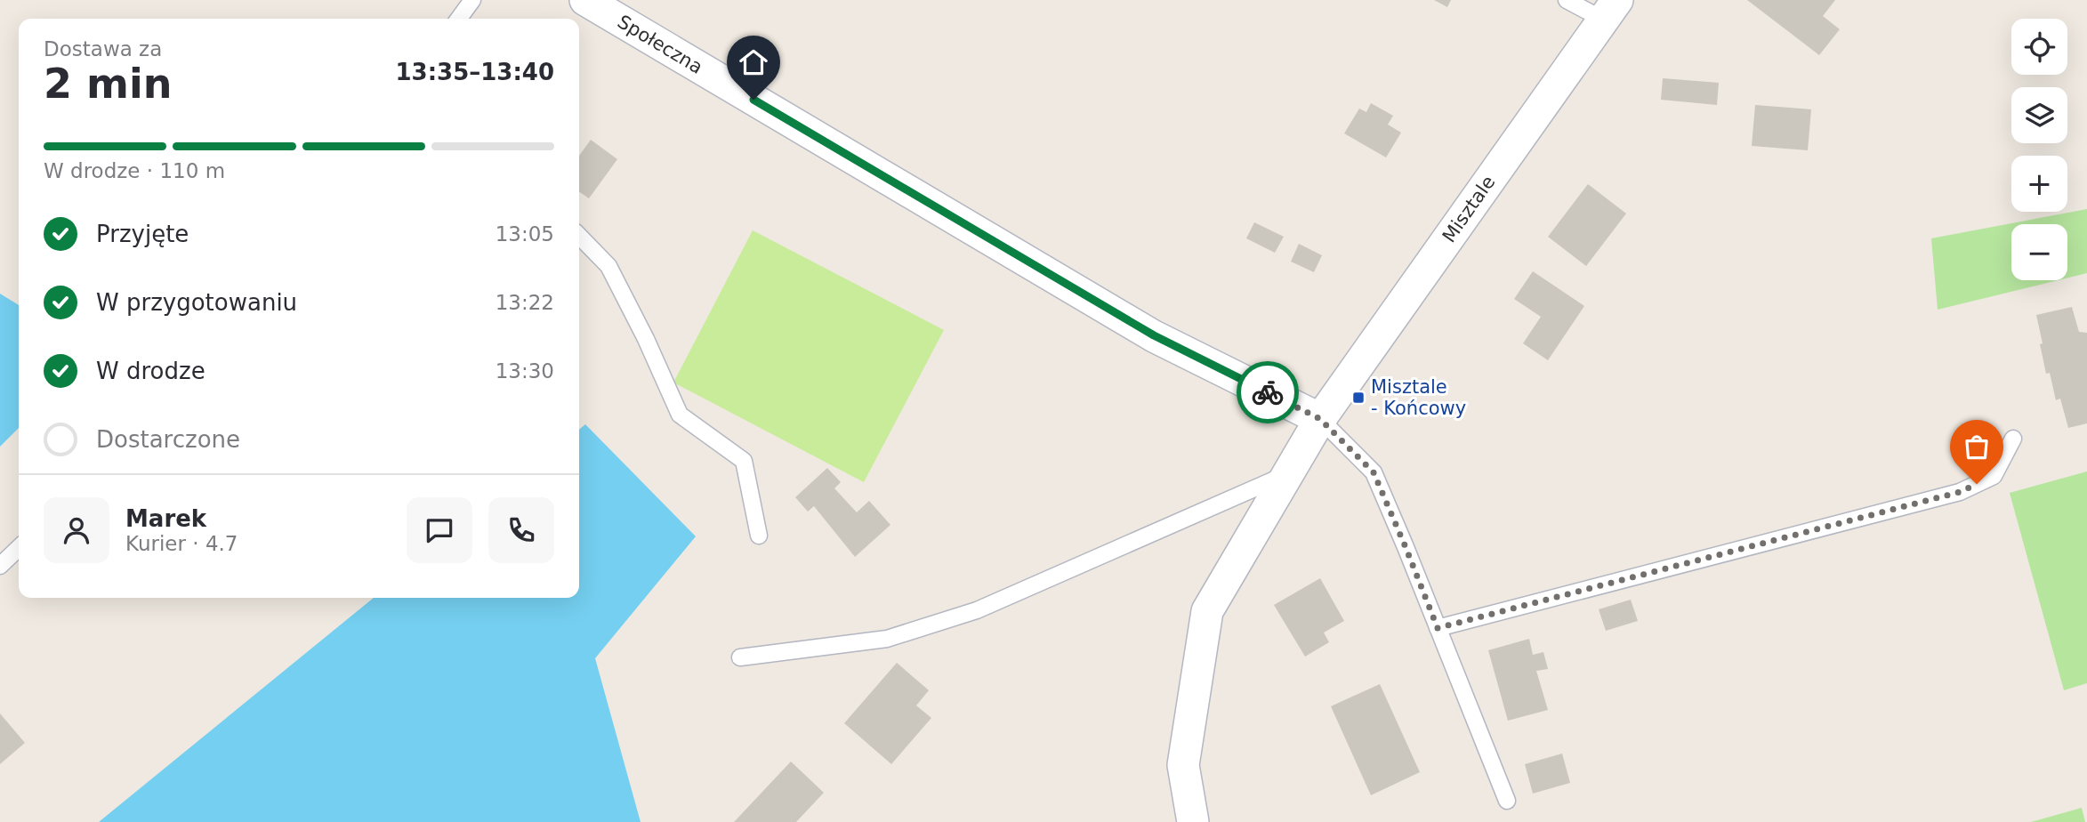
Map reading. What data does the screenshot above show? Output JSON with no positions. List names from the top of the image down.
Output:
{
  "streets": {
    "street": ["Społeczna", "Misztale"]
  },
  "crossings": [
    ["Społeczna", "Misztale"]
  ],
  "places": {
    "transit": ["Misztale - Końcowy"]
  },
  "page": {
    "map_buttons": ["+", "−"],
    "heading": ["2 min", "Dostawa za", "13:35–13:40"],
    "panel": ["Marek", "Kurier · 4.7"],
    "bar": "W drodze · 110 m",
    "list": [
      ["Przyjęte", "13:05"],
      ["W przygotowaniu", "13:22"],
      ["W drodze", "13:30"],
      "Dostarczone"
    ]
  }
}
